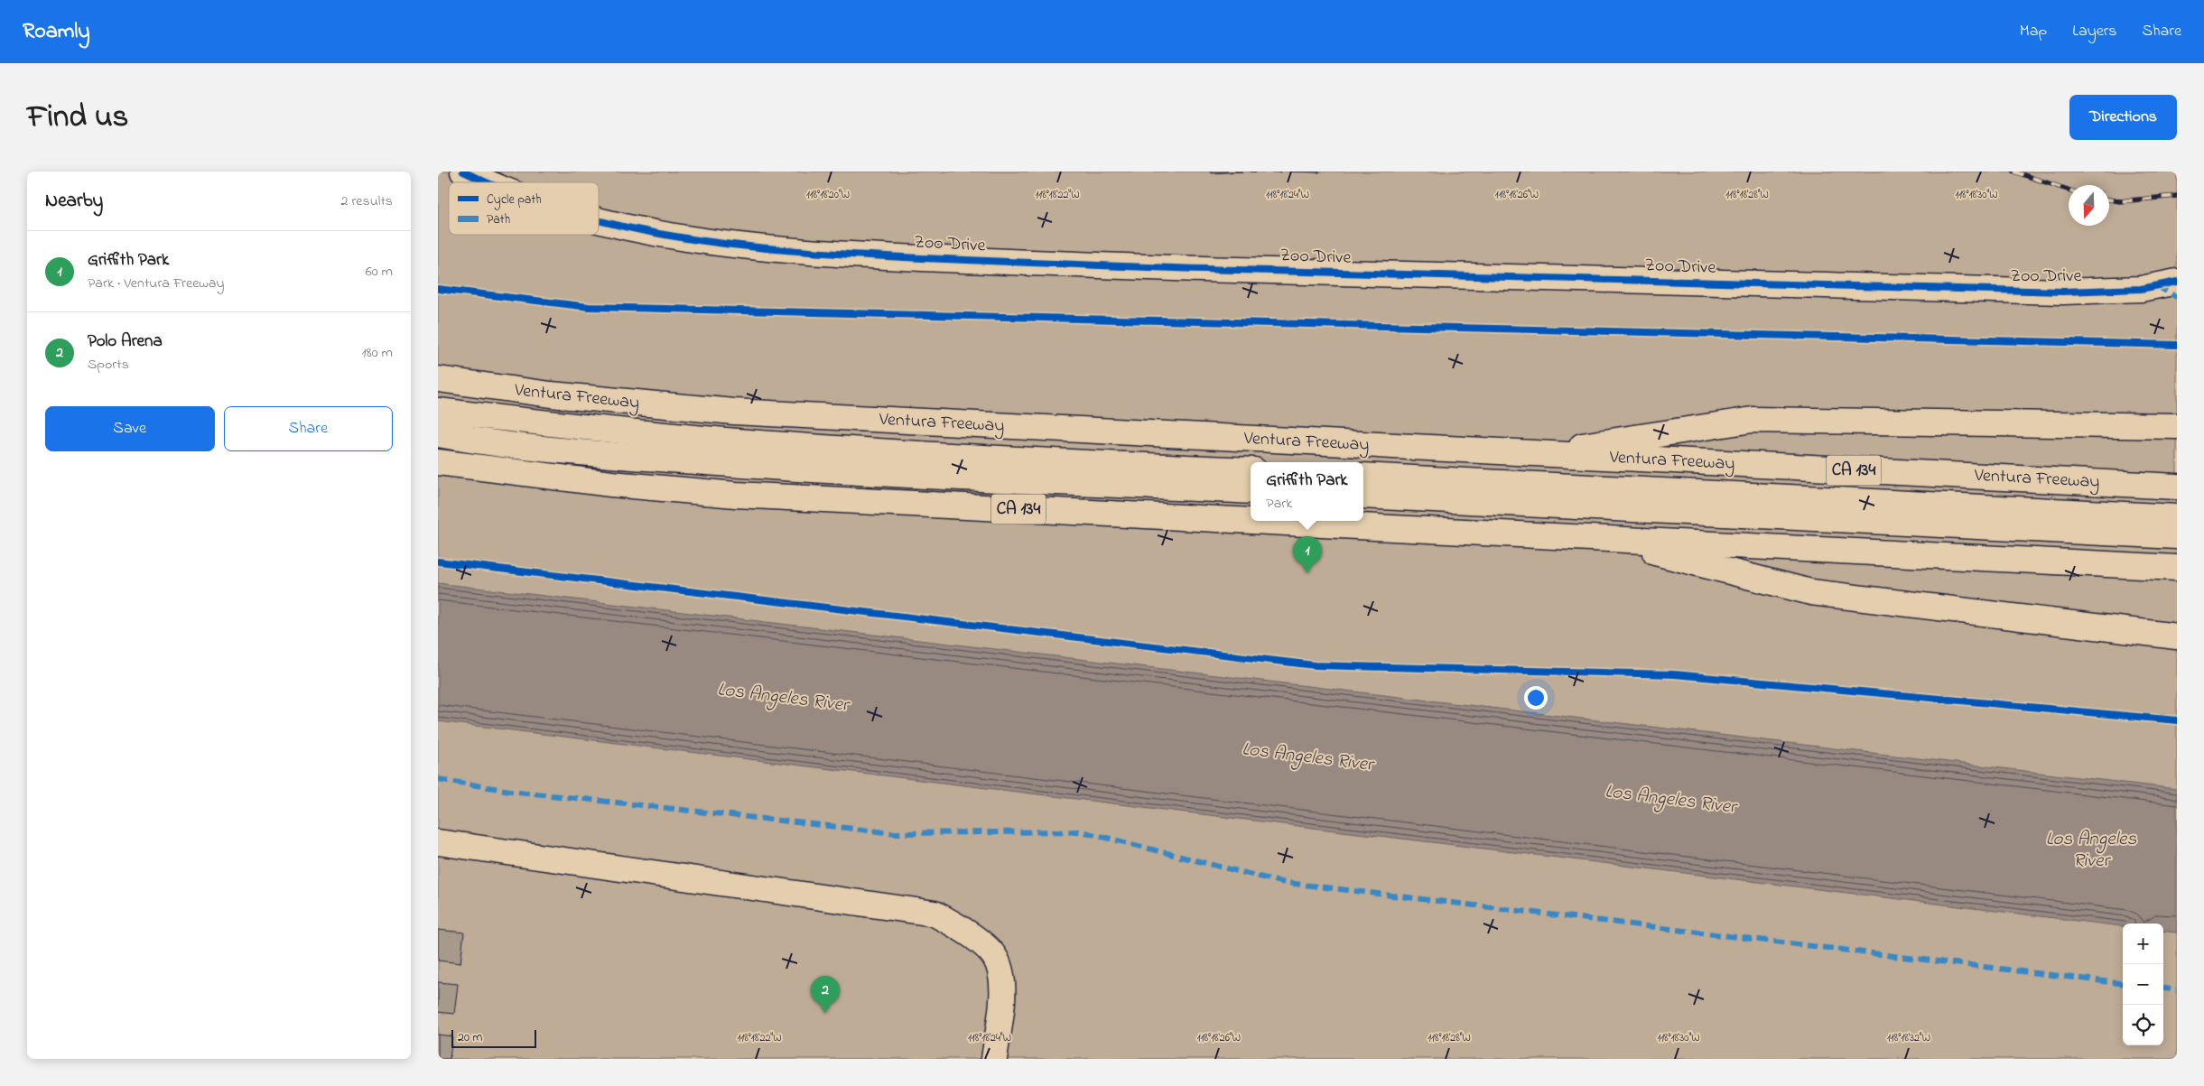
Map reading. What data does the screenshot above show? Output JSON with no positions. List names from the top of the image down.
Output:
{
  "streets": {
    "main road": ["Zoo Drive", "Ventura Freeway", "CA 134"]
  },
  "water": ["Los Angeles River"],
  "legend": ["Cycle path", "Path"],
  "scale_bar": "20 m",
  "north": "bottom",
  "page": {
    "header": "Roamly",
    "nav": ["Map", "Layers", "Share"],
    "title": "Find us",
    "buttons": [
      "Directions",
      ["Save", "Share"]
    ],
    "heading": ["Nearby", "2 results"],
    "list": [
      {
        "mark": "1",
        "name": "Griffith Park",
        "note": "Park · Ventura Freeway",
        "value": "60 m"
      },
      {
        "mark": "2",
        "name": "Polo Arena",
        "note": "Sports",
        "value": "180 m"
      }
    ],
    "popup": ["Griffith Park", "Park"],
    "pins": ["1", "2"],
    "map_buttons": ["+", "−"],
    "scale": "20 m"
  },
  "coordinates": [
    "118°18'20\"W",
    "118°18'22\"W",
    "118°18'24\"W",
    "118°18'26\"W",
    "118°18'30\"W",
    "118°18'28\"W",
    "118°18'32\"W"
  ]
}
